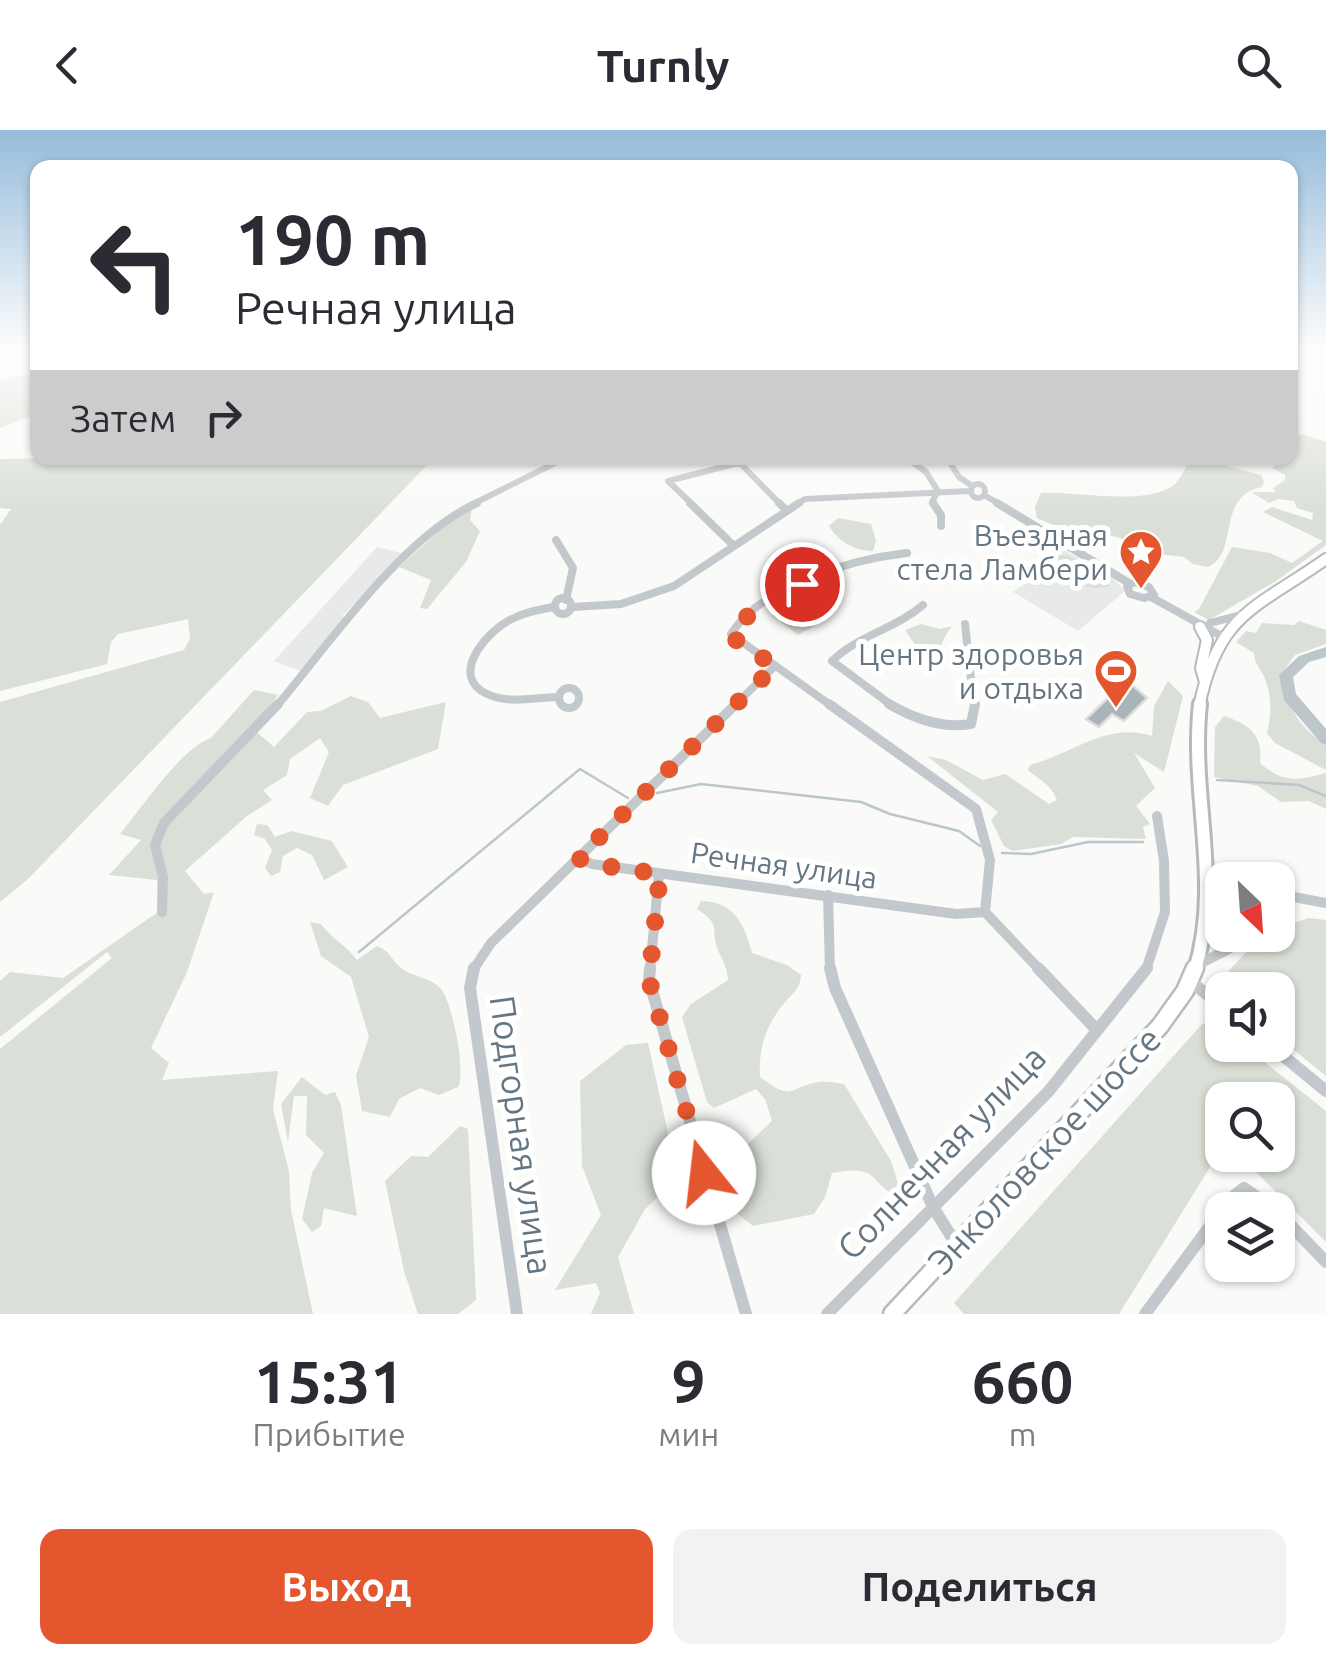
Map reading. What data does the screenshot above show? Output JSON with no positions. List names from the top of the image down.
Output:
{
  "streets": {
    "main road": ["Энколовское шоссе"],
    "street": ["Речная улица", "Подгорная улица", "Солнечная улица"]
  },
  "crossings": [
    ["Речная улица", "Подгорная улица"]
  ],
  "places": {
    "place": ["Въездная стела Ламбери"],
    "sports": ["Центр здоровья и отдыха"]
  },
  "north": "bottom right",
  "page": {
    "header": "Turnly",
    "turn": ["190 m", "Речная улица"],
    "then": "Затем",
    "eta": [
      "15:31",
      "Прибытие",
      "9",
      "мин",
      "660",
      "m"
    ],
    "buttons": ["Выход", "Поделиться"]
  }
}
